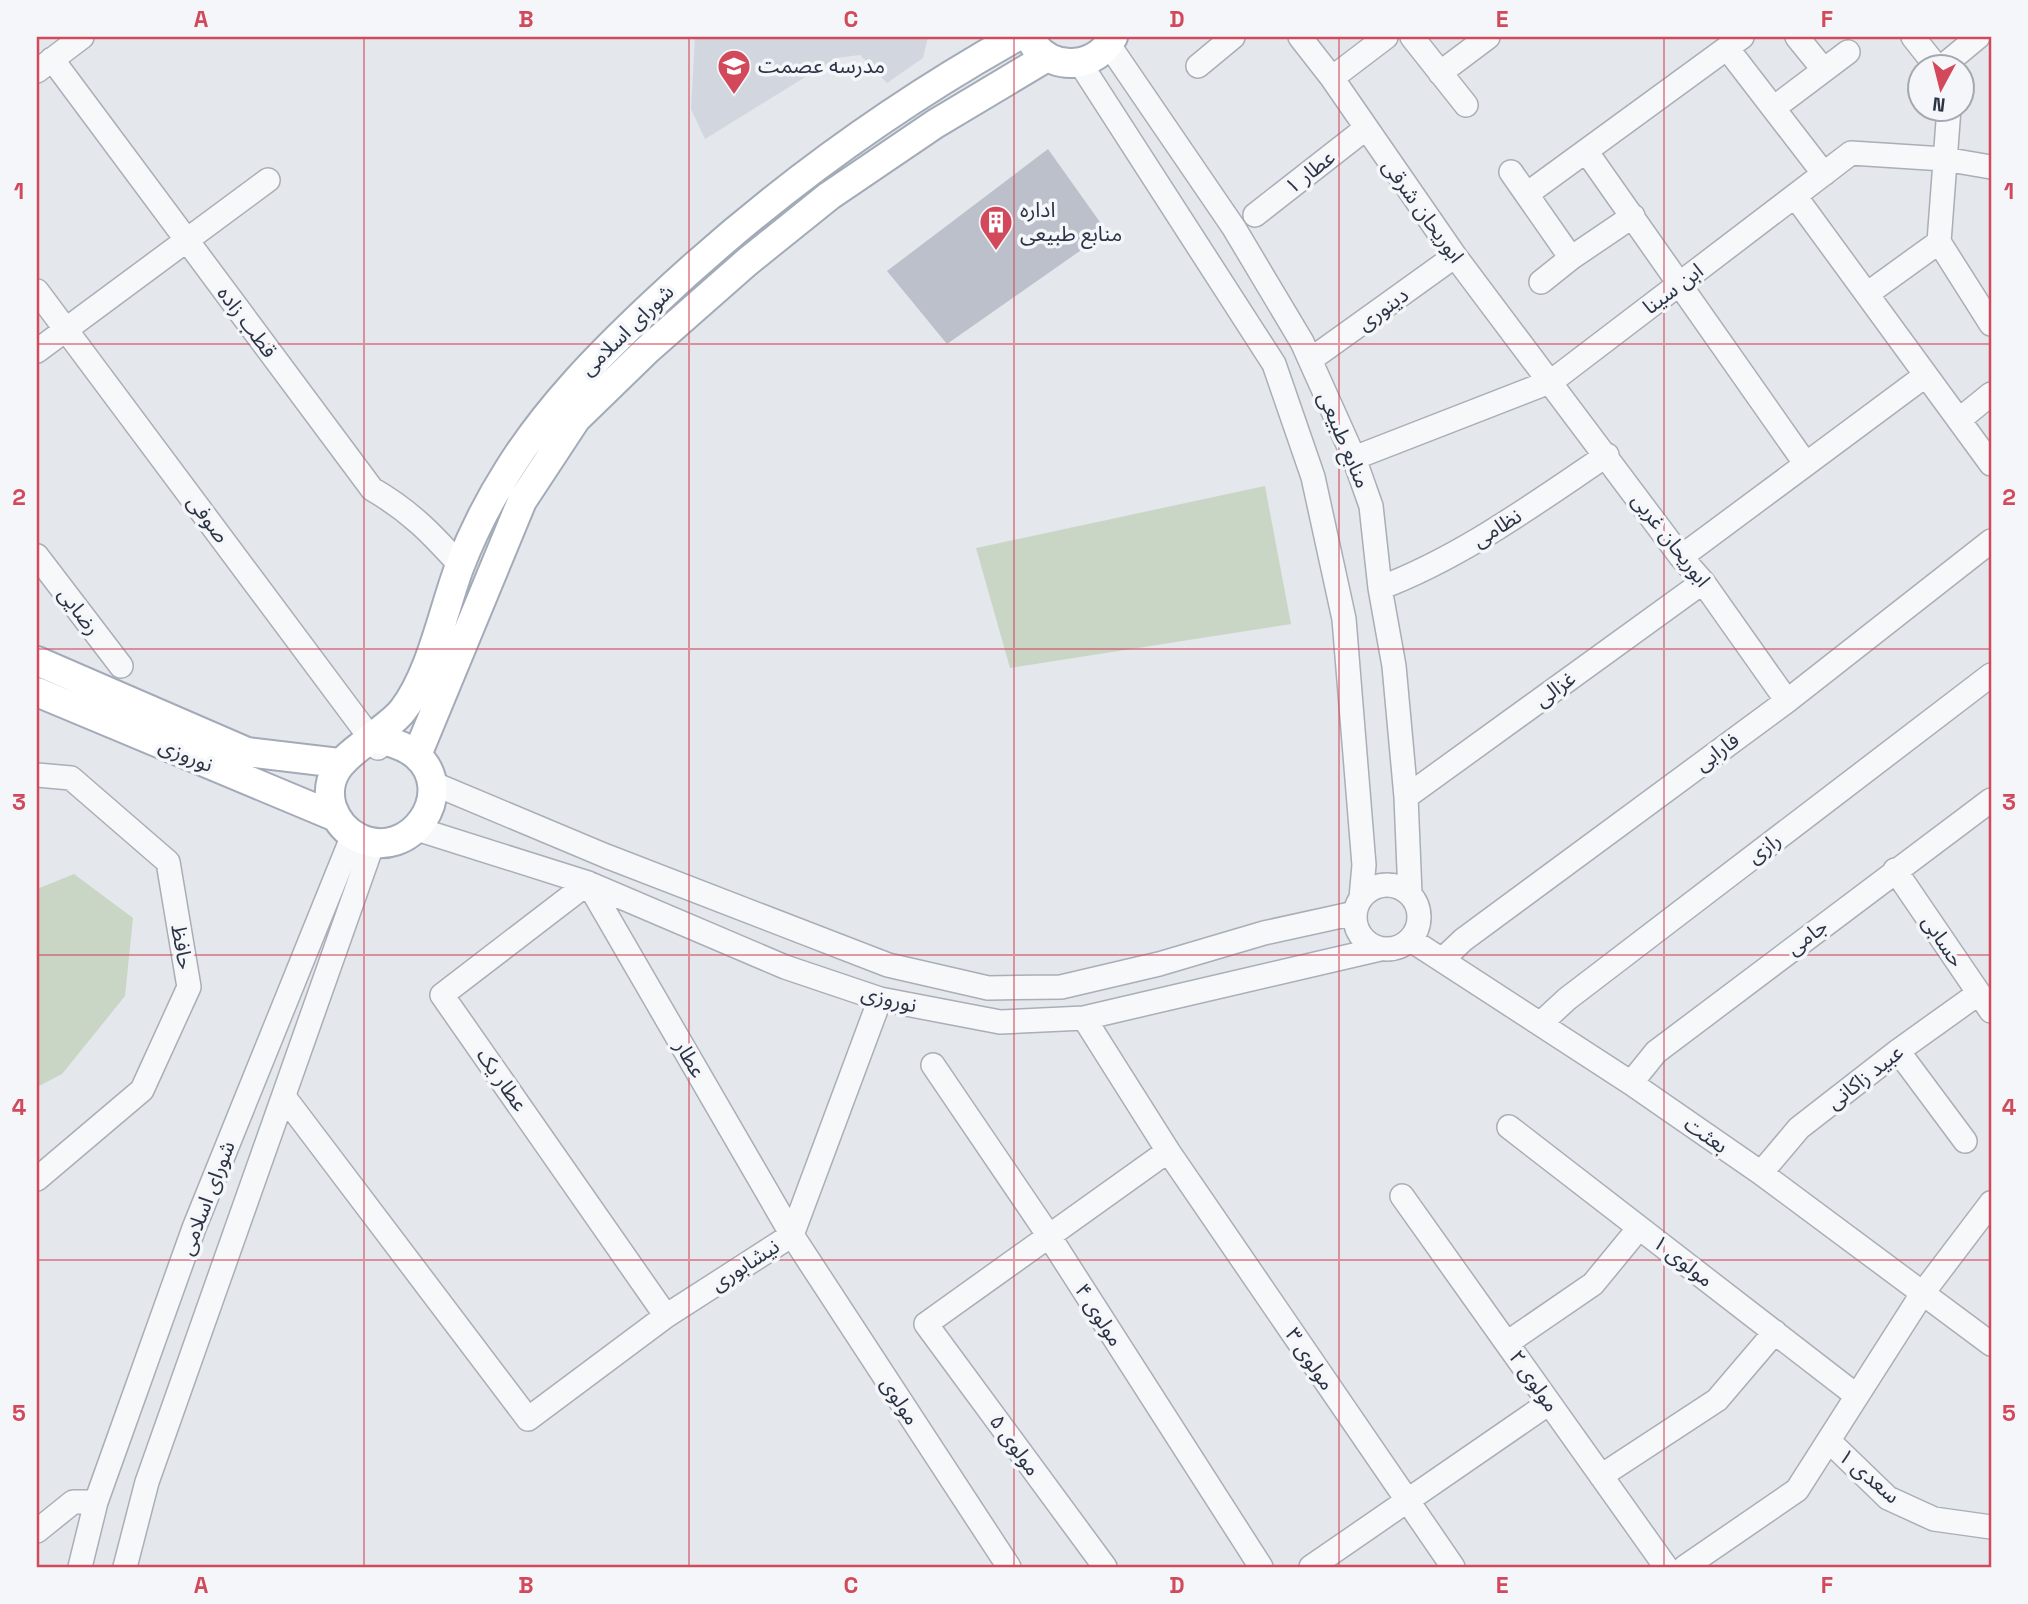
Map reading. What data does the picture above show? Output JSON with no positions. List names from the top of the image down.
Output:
{
  "streets": {
    "main road": ["شورای اسلامی", "نوروزی"],
    "street": [
      "عطار ۱",
      "ابوریحان شرقی",
      "ابن سینا",
      "دینوری",
      "قطب زاده",
      "منابع طبیعی",
      "صوفی",
      "نظامی",
      "ابوریحان غربی",
      "رضایی",
      "غزالی",
      "فارابی",
      "رازی",
      "جامی",
      "حسابی",
      "حافظ",
      "عطار",
      "عبید زاکانی",
      "عطار یک",
      "بعثت",
      "مولوی ۱",
      "نیشابوری",
      "مولوی ۴",
      "مولوی ۳",
      "مولوی ۲",
      "مولوی",
      "مولوی ۵",
      "سعدی ۱"
    ]
  },
  "crossings": [
    ["عطار ۱", "ابوریحان شرقی"],
    ["ابوریحان شرقی", "ابن سینا"],
    ["ابوریحان شرقی", "دینوری"],
    ["ابوریحان شرقی", "ابوریحان غربی"],
    ["ابن سینا", "منابع طبیعی"],
    ["ابن سینا", "ابوریحان غربی"],
    ["دینوری", "منابع طبیعی"],
    ["قطب زاده", "شورای اسلامی"],
    ["شورای اسلامی", "صوفی"],
    ["شورای اسلامی", "نوروزی"],
    ["شورای اسلامی", "نیشابوری"],
    ["منابع طبیعی", "نظامی"],
    ["منابع طبیعی", "غزالی"],
    ["منابع طبیعی", "نوروزی"],
    ["منابع طبیعی", "بعثت"],
    ["صوفی", "نوروزی"],
    ["نظامی", "ابوریحان غربی"],
    ["ابوریحان غربی", "غزالی"],
    ["ابوریحان غربی", "فارابی"],
    ["فارابی", "بعثت"],
    ["نوروزی", "عطار"],
    ["نوروزی", "عطار یک"],
    ["نوروزی", "بعثت"],
    ["نوروزی", "نیشابوری"],
    ["نوروزی", "مولوی ۳"],
    ["رازی", "بعثت"],
    ["جامی", "حسابی"],
    ["جامی", "بعثت"],
    ["حسابی", "عبید زاکانی"],
    ["عطار", "عطار یک"],
    ["عطار", "نیشابوری"],
    ["عطار", "مولوی"],
    ["عبید زاکانی", "بعثت"],
    ["عطار یک", "نیشابوری"],
    ["نیشابوری", "مولوی"],
    ["مولوی ۴", "مولوی ۵"]
  ],
  "places": {
    "school or university": ["مدرسه عصمت"],
    "building": ["اداره منابع طبیعی"]
  },
  "north": "bottom",
  "grid": {
    "columns": [
      "A",
      "B",
      "C",
      "D",
      "E",
      "F"
    ],
    "rows": [
      "1",
      "2",
      "3",
      "4",
      "5"
    ]
  }
}
